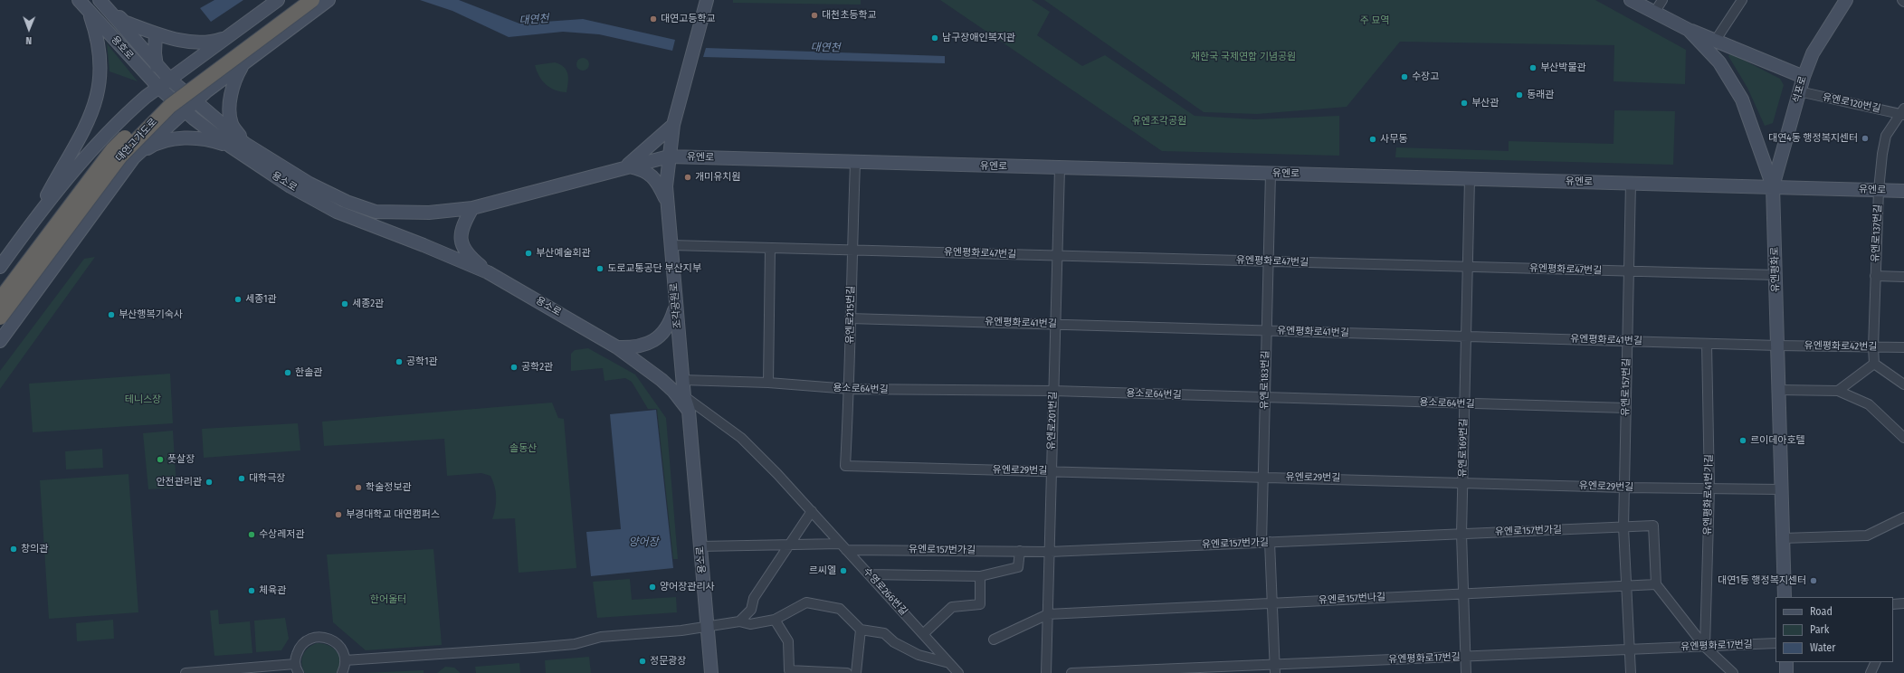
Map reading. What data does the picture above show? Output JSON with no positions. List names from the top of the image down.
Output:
{
  "streets": {
    "highway": ["대연고가도로"],
    "main road": [
      "용호로",
      "석포로",
      "유엔로",
      "용소로",
      "유엔평화로",
      "조각공원로"
    ],
    "street": [
      "유엔로120번길",
      "유엔로137번길",
      "유엔평화로47번길",
      "유엔로215번길",
      "유엔평화로41번길",
      "유엔평화로42번길",
      "유엔로183번길",
      "유엔로157번길",
      "용소로64번길",
      "유엔로201번길",
      "유엔로169번길",
      "유엔로29번길",
      "유엔평화로41번가길",
      "유엔로157번가길",
      "수영로266번길",
      "유엔로157번나길",
      "유엔평화로17번길"
    ]
  },
  "crossings": [
    ["용호로", "용소로"],
    ["석포로", "유엔로120번길"],
    ["석포로", "유엔로"],
    ["석포로", "유엔평화로"],
    ["유엔로120번길", "유엔로137번길"],
    ["유엔로", "유엔로137번길"],
    ["유엔로", "유엔평화로"],
    ["유엔로", "유엔로215번길"],
    ["유엔로", "유엔로183번길"],
    ["유엔로", "유엔로157번길"],
    ["유엔로", "유엔로201번길"],
    ["유엔로", "유엔로169번길"],
    ["용소로", "조각공원로"],
    ["용소로", "유엔로157번가길"],
    ["유엔로137번길", "유엔평화로42번길"],
    ["유엔평화로47번길", "유엔평화로"],
    ["유엔평화로47번길", "조각공원로"],
    ["유엔평화로47번길", "유엔로215번길"],
    ["유엔평화로47번길", "유엔로183번길"],
    ["유엔평화로47번길", "유엔로157번길"],
    ["유엔평화로47번길", "유엔로201번길"],
    ["유엔평화로47번길", "유엔로169번길"],
    ["유엔평화로", "유엔평화로41번길"],
    ["유엔평화로", "유엔평화로42번길"],
    ["유엔평화로", "유엔로29번길"],
    ["조각공원로", "용소로64번길"],
    ["조각공원로", "수영로266번길"],
    ["유엔로215번길", "유엔평화로41번길"],
    ["유엔로215번길", "용소로64번길"],
    ["유엔로215번길", "유엔로29번길"],
    ["유엔평화로41번길", "유엔평화로42번길"],
    ["유엔평화로41번길", "유엔로183번길"],
    ["유엔평화로41번길", "유엔로157번길"],
    ["유엔평화로41번길", "유엔로201번길"],
    ["유엔평화로41번길", "유엔로169번길"],
    ["유엔평화로41번길", "유엔평화로41번가길"],
    ["유엔로183번길", "용소로64번길"],
    ["유엔로183번길", "유엔로29번길"],
    ["유엔로183번길", "유엔로157번가길"],
    ["유엔로183번길", "유엔로157번나길"],
    ["유엔로183번길", "유엔평화로17번길"],
    ["유엔로157번길", "용소로64번길"],
    ["유엔로157번길", "유엔로29번길"],
    ["유엔로157번길", "유엔로157번가길"],
    ["유엔로157번길", "유엔로157번나길"],
    ["유엔로157번길", "유엔평화로17번길"],
    ["용소로64번길", "유엔로201번길"],
    ["용소로64번길", "유엔로169번길"],
    ["유엔로201번길", "유엔로29번길"],
    ["유엔로201번길", "유엔로157번가길"],
    ["유엔로201번길", "유엔로157번나길"],
    ["유엔로169번길", "유엔로29번길"],
    ["유엔로169번길", "유엔로157번가길"],
    ["유엔로169번길", "유엔로157번나길"],
    ["유엔로169번길", "유엔평화로17번길"],
    ["유엔로29번길", "유엔평화로41번가길"],
    ["유엔평화로41번가길", "유엔평화로17번길"],
    ["유엔로157번가길", "수영로266번길"]
  ],
  "water": ["대연천", "양어장"],
  "parks": [
    "주 묘역",
    "재한국 국제연합 기념공원",
    "유엔조각공원",
    "테니스장",
    "솔동산",
    "한어울터"
  ],
  "places": [
    "대천초등학교",
    "대연고등학교",
    "남구장애인복지관",
    "부산박물관",
    "수장고",
    "동래관",
    "부산관",
    "대연4동 행정복지센터",
    "사무동",
    "개미유치원",
    "부산예술회관",
    "도로교통공단 부산지부",
    "세종1관",
    "세종2관",
    "부산행복기숙사",
    "공학1관",
    "공학2관",
    "한솔관",
    "르이데아호텔",
    "풋살장",
    "대학극장",
    "안전관리관",
    "학술정보관",
    "부경대학교 대연캠퍼스",
    "수상레저관",
    "창의관",
    "르씨엘",
    "대연1동 행정복지센터",
    "양어장관리사",
    "체육관",
    "정문광장"
  ],
  "legend": ["Road", "Park", "Water"],
  "north": "bottom"
}
